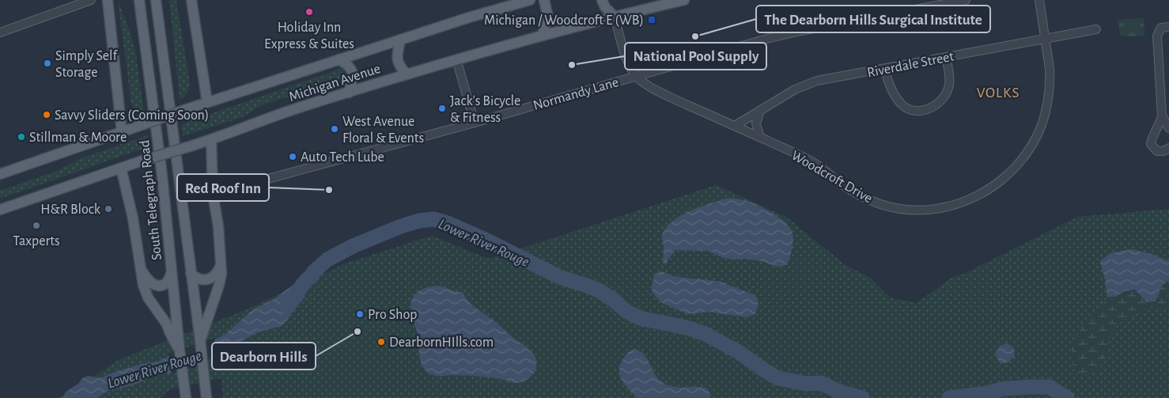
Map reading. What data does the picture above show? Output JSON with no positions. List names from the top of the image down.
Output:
{
  "streets": {
    "main road": ["Michigan Avenue", "South Telegraph Road"],
    "street": ["Riverdale Street", "Normandy Lane", "Woodcroft Drive"]
  },
  "crossings": [
    ["Riverdale Street", "Woodcroft Drive"],
    ["Michigan Avenue", "Woodcroft Drive"],
    ["Normandy Lane", "Woodcroft Drive"]
  ],
  "districts": ["VOLKS"],
  "water": ["Lower River Rouge"],
  "places": {
    "other": [
      "Holiday Inn Express & Suites",
      "The Dearborn Hills Surgical Institute",
      "Simply Self Storage",
      "National Pool Supply",
      "Jack's Bicycle & Fitness",
      "Savvy Sliders (Coming Soon)",
      "West Avenue Floral & Events",
      "Stillman & Moore",
      "Auto Tech Lube",
      "Red Roof Inn",
      "H&R Block",
      "Taxperts",
      "Pro Shop",
      "Dearborn Hills",
      "DearbornHIlls.com"
    ],
    "transit": ["Michigan / Woodcroft E (WB)"]
  }
}
